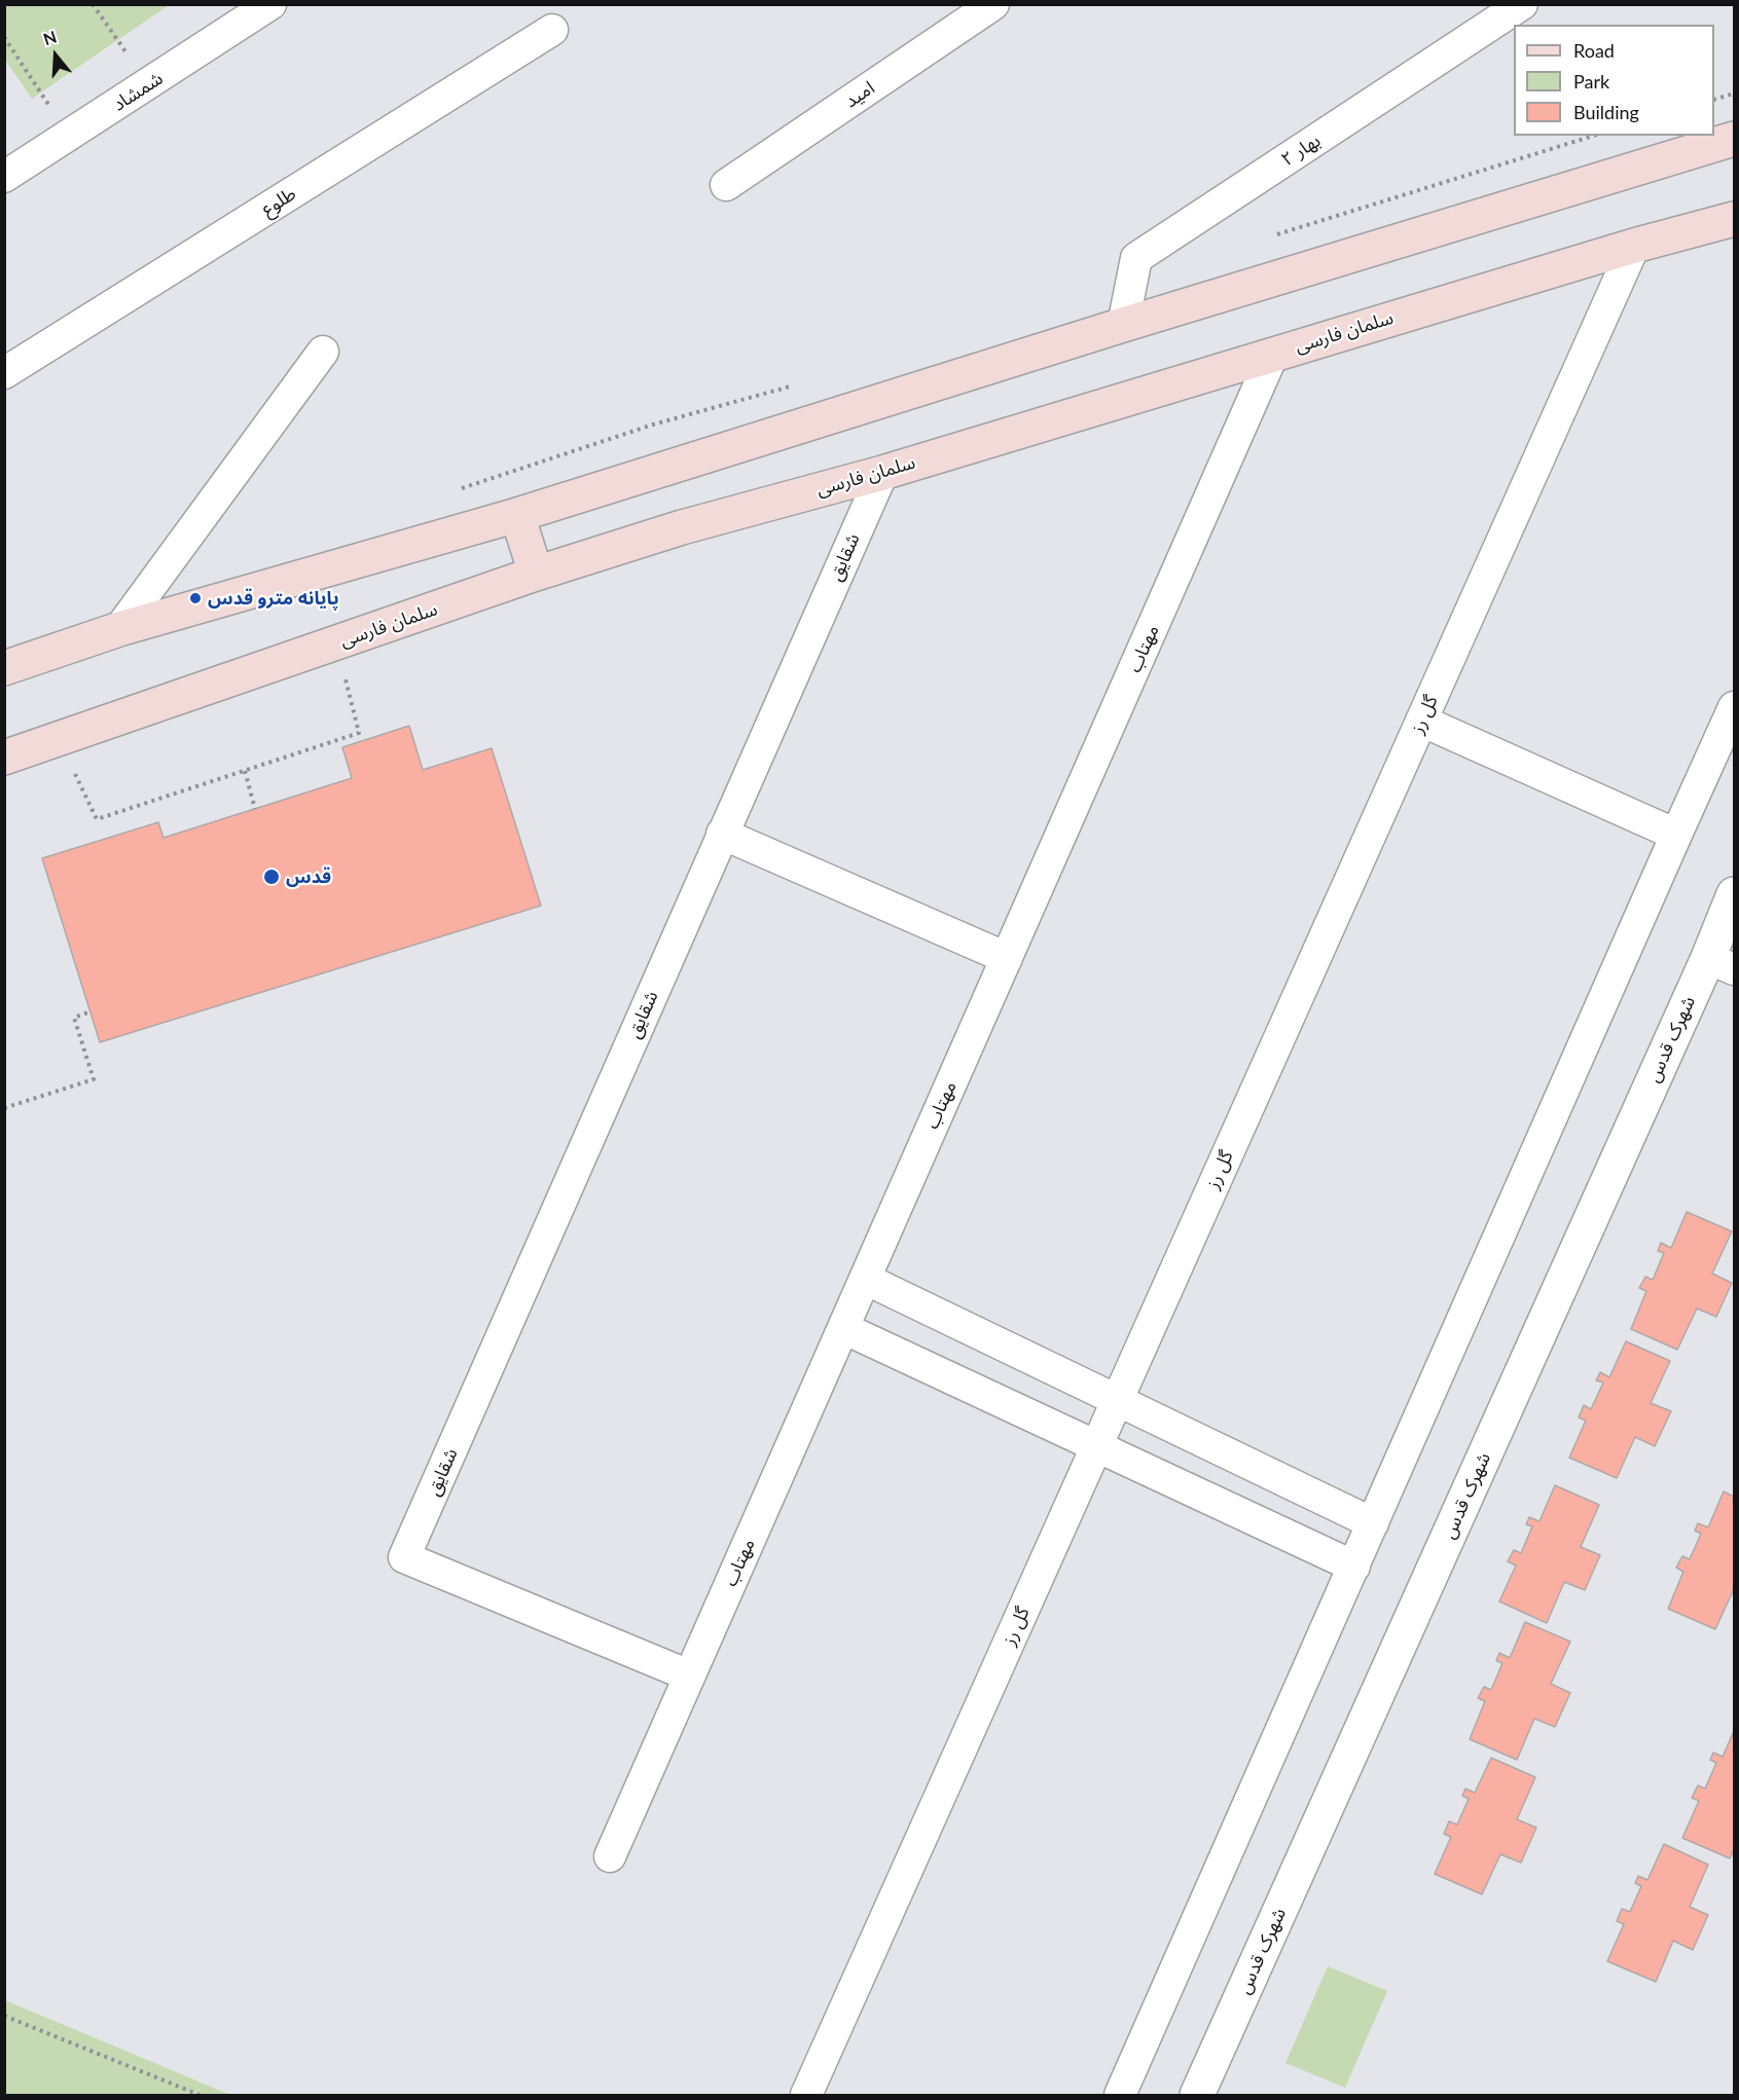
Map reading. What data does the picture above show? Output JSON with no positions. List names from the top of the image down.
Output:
{
  "streets": {
    "main road": ["سلمان فارسی"],
    "street": [
      "شمشاد",
      "امید",
      "بهار ۲",
      "طلوع",
      "شقايق",
      "مهتاب",
      "گل رز",
      "شهرک قدس"
    ]
  },
  "crossings": [
    ["سلمان فارسی", "شقايق"],
    ["سلمان فارسی", "مهتاب"],
    ["سلمان فارسی", "گل رز"],
    ["شقايق", "مهتاب"]
  ],
  "places": ["پایانه مترو قدس", "قدس"],
  "legend": ["Road", "Park", "Building"],
  "north": "top"
}
